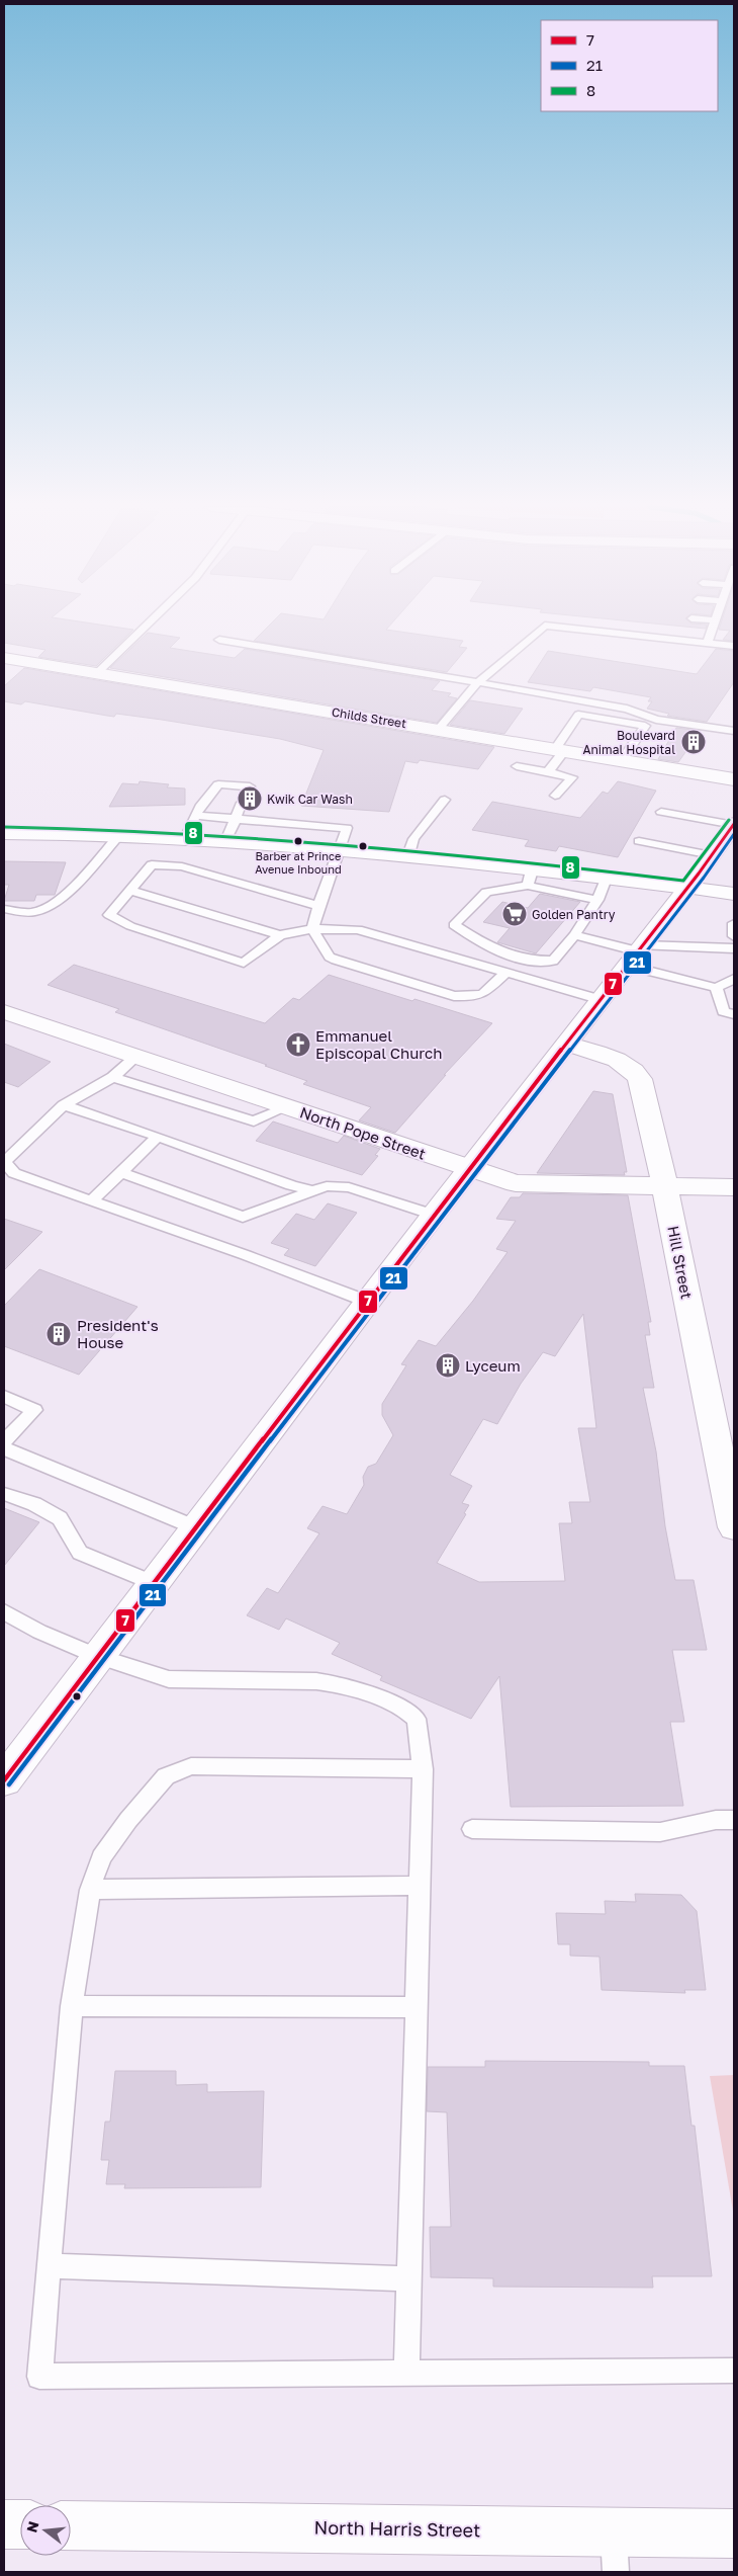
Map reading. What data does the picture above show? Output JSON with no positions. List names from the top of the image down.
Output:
{
  "streets": {
    "street": [
      "Childs Street",
      "North Pope Street",
      "Hill Street",
      "North Harris Street"
    ]
  },
  "crossings": [
    ["North Pope Street", "Hill Street"]
  ],
  "places": {
    "building": [
      "Boulevard Animal Hospital",
      "Kwik Car Wash",
      "President's House",
      "Lyceum"
    ],
    "other": ["Barber at Prince Avenue Inbound"],
    "supermarket": ["Golden Pantry"],
    "church": ["Emmanuel Episcopal Church"]
  },
  "lines": ["transit line 8", "transit line 7", "transit line 21"],
  "legend": ["7", "21", "8"],
  "north": "left"
}
